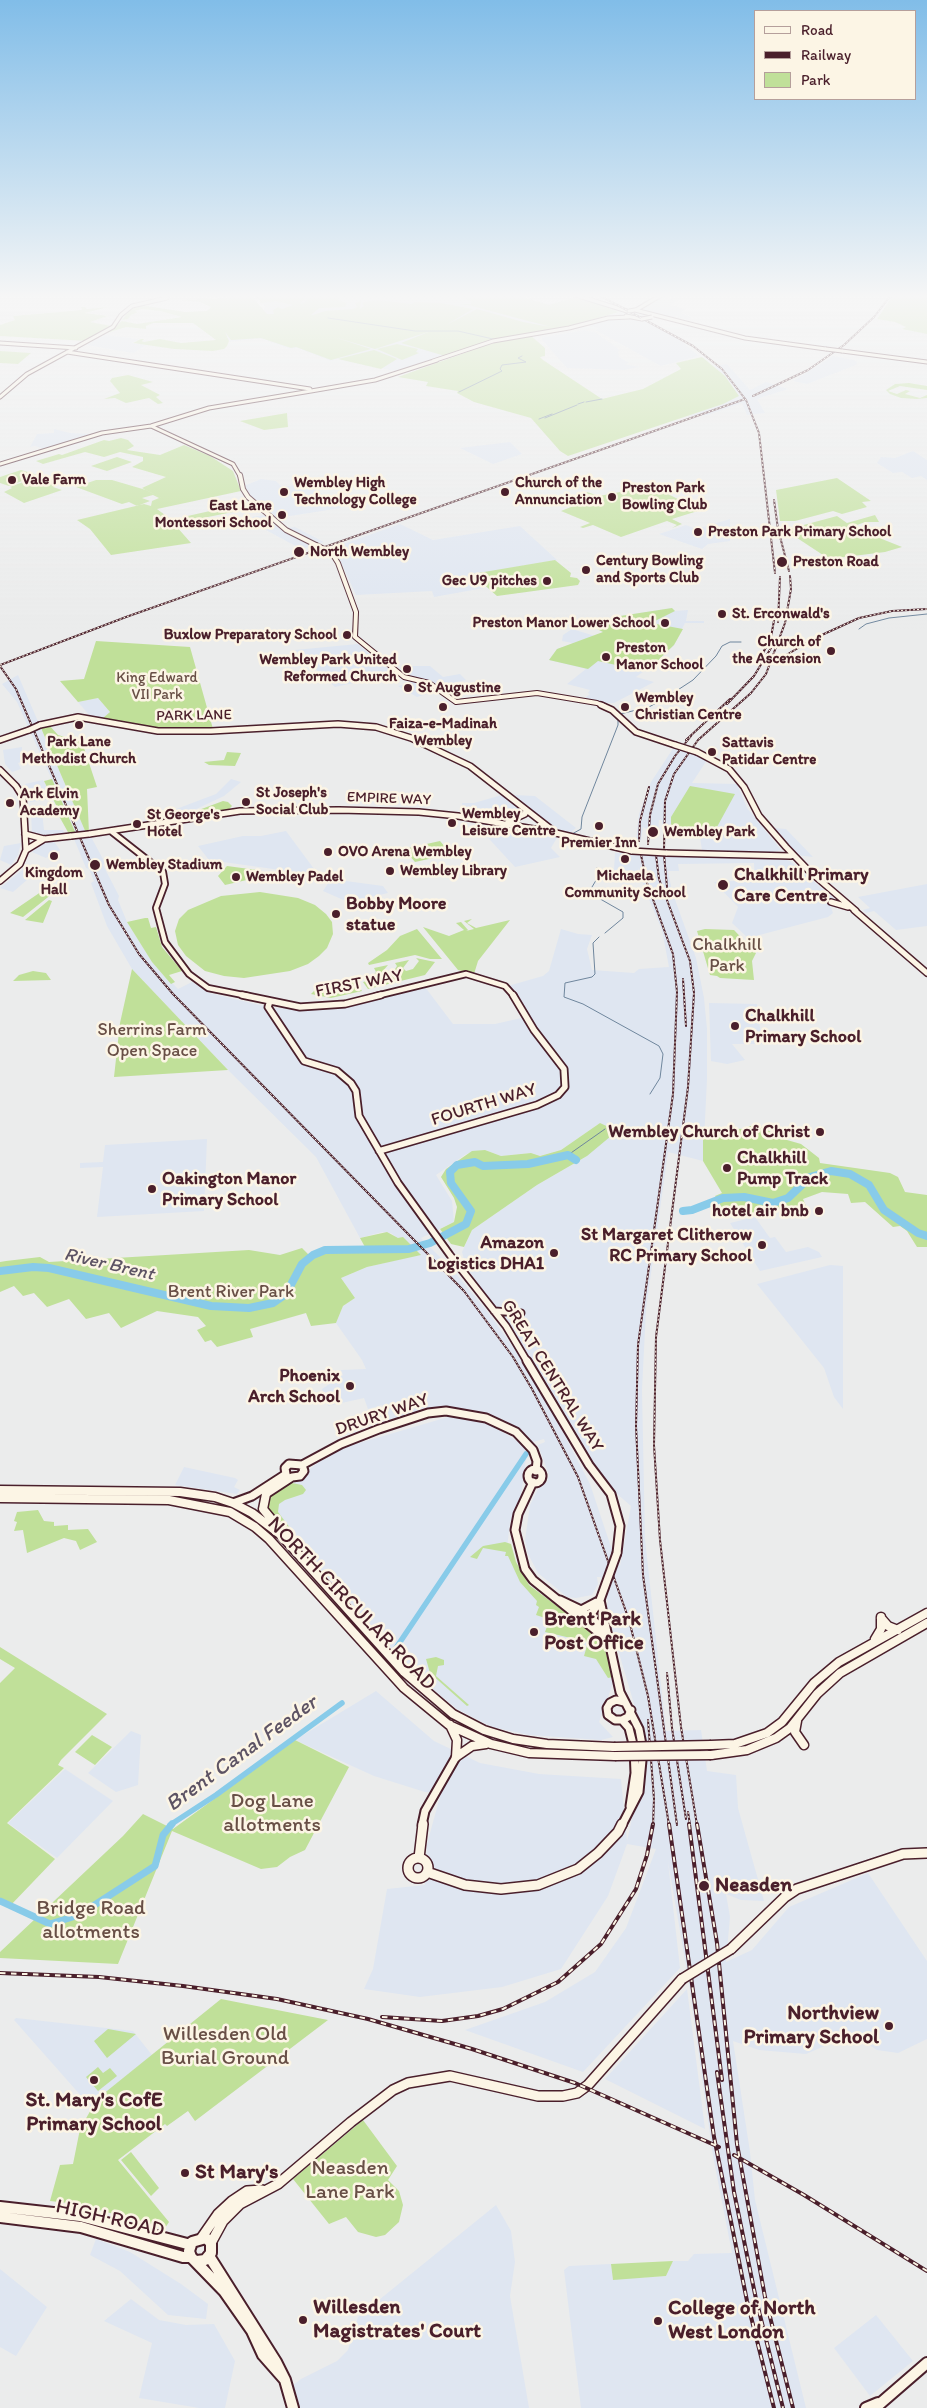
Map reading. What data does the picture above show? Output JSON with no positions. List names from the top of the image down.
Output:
{
  "streets": {
    "main road": [
      "PARK LANE",
      "EMPIRE WAY",
      "FIRST WAY",
      "FOURTH WAY",
      "GREAT CENTRAL WAY",
      "DRURY WAY",
      "NORTH CIRCULAR ROAD",
      "HIGH ROAD"
    ]
  },
  "crossings": [
    ["PARK LANE", "EMPIRE WAY"],
    ["EMPIRE WAY", "FIRST WAY"],
    ["FIRST WAY", "FOURTH WAY"],
    ["FIRST WAY", "GREAT CENTRAL WAY"],
    ["FOURTH WAY", "GREAT CENTRAL WAY"],
    ["GREAT CENTRAL WAY", "DRURY WAY"]
  ],
  "water": ["River Brent", "Brent Canal Feeder"],
  "parks": [
    "King Edward VII Park",
    "Chalkhill Park",
    "Sherrins Farm Open Space",
    "Brent River Park",
    "Dog Lane allotments",
    "Bridge Road allotments",
    "Willesden Old Burial Ground",
    "Neasden Lane Park"
  ],
  "places": [
    "Vale Farm",
    "Wembley High Technology College",
    "Church of the Annunciation",
    "Preston Park Bowling Club",
    "East Lane Montessori School",
    "Preston Park Primary School",
    "North Wembley",
    "Preston Road",
    "Century Bowling and Sports Club",
    "Gec U9 pitches",
    "St. Erconwald's",
    "Preston Manor Lower School",
    "Buxlow Preparatory School",
    "Church of the Ascension",
    "Preston Manor School",
    "Wembley Park United Reformed Church",
    "St Augustine",
    "Faiza-e-Madinah Wembley",
    "Wembley Christian Centre",
    "Park Lane Methodist Church",
    "Sattavis Patidar Centre",
    "St Joseph's Social Club",
    "Ark Elvin Academy",
    "Wembley Leisure Centre",
    "St George's Hotel",
    "Premier Inn",
    "Wembley Park",
    "OVO Arena Wembley",
    "Kingdom Hall",
    "Michaela Community School",
    "Wembley Stadium",
    "Wembley Library",
    "Wembley Padel",
    "Chalkhill Primary Care Centre",
    "Bobby Moore statue",
    "Chalkhill Primary School",
    "Wembley Church of Christ",
    "Chalkhill Pump Track",
    "Oakington Manor Primary School",
    "hotel air bnb",
    "St Margaret Clitherow RC Primary School",
    "Amazon Logistics DHA1",
    "Phoenix Arch School",
    "Brent Park Post Office",
    "Neasden",
    "Northview Primary School",
    "St. Mary's CofE Primary School",
    "St Mary's",
    "Willesden Magistrates' Court",
    "College of North West London"
  ],
  "legend": ["Road", "Railway", "Park"]
}
